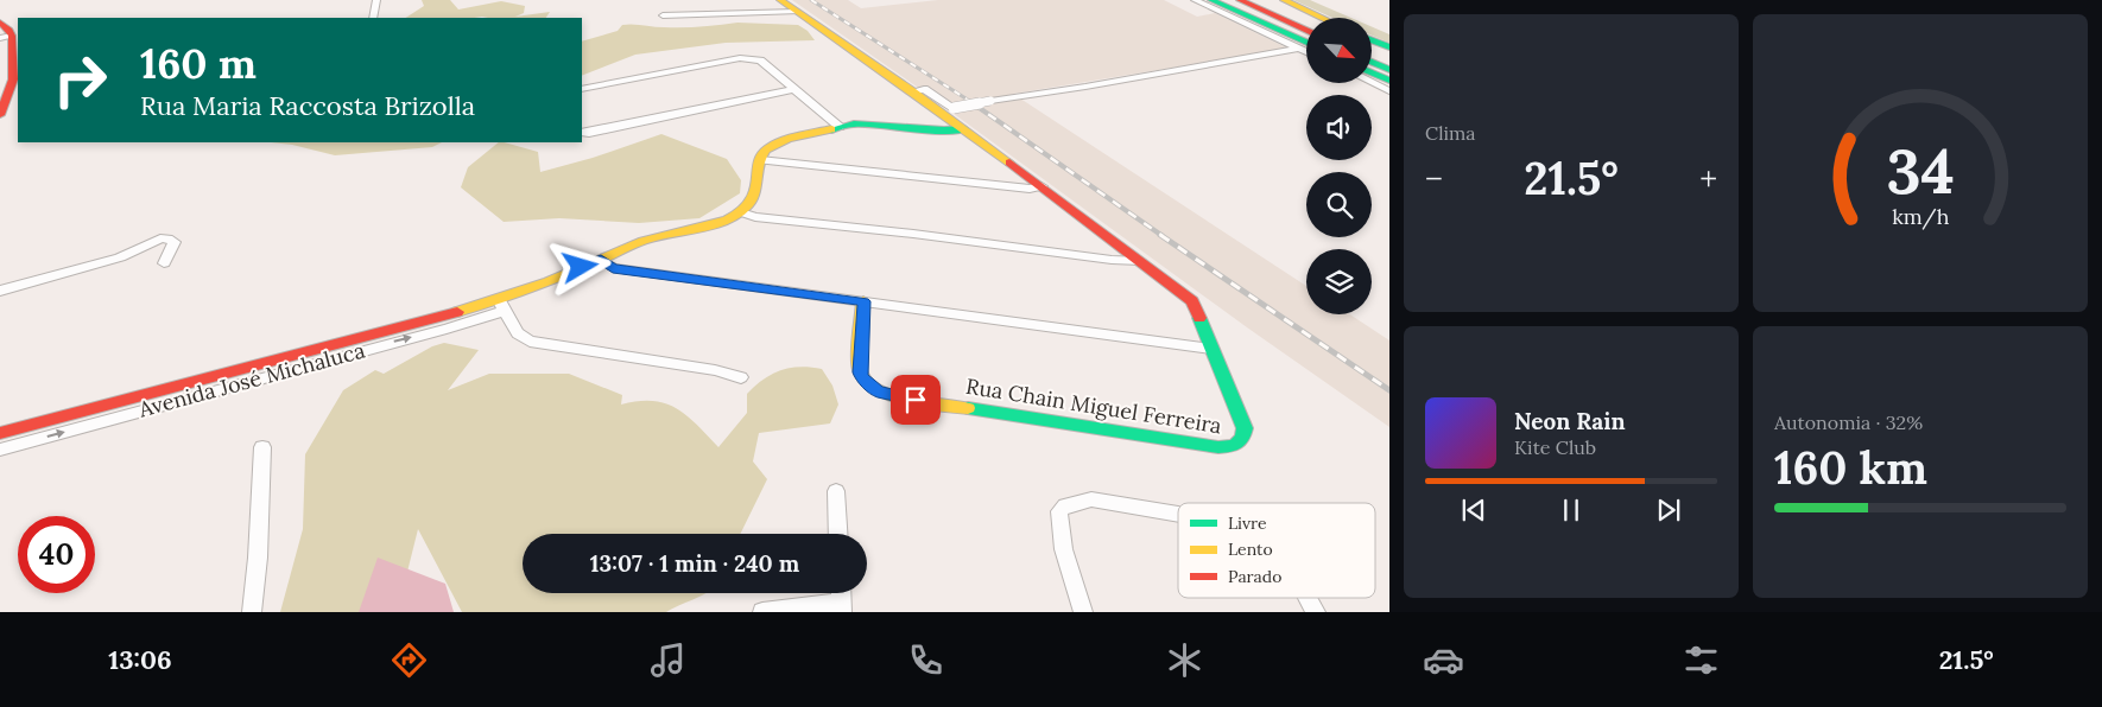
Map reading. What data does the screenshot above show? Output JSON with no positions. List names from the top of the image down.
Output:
{
  "streets": {
    "main road": ["Avenida José Michaluca", "Rua Chain Miguel Ferreira"]
  },
  "legend": ["Livre", "Lento", "Parado"],
  "north": "bottom right",
  "page": {
    "tile": [
      "Clima",
      ["Autonomia · 32%", "160 km"]
    ],
    "turn": ["160 m", "Rua Maria Raccosta Brizolla"],
    "heat": ["−", "21.5°", "+"],
    "song": ["Neon Rain", "Kite Club"],
    "limit": "40",
    "trip": "13:07 · 1 min · 240 m",
    "tabs": ["13:06", "21.5°"],
    "gauge": ["34", "km/h"]
  }
}
